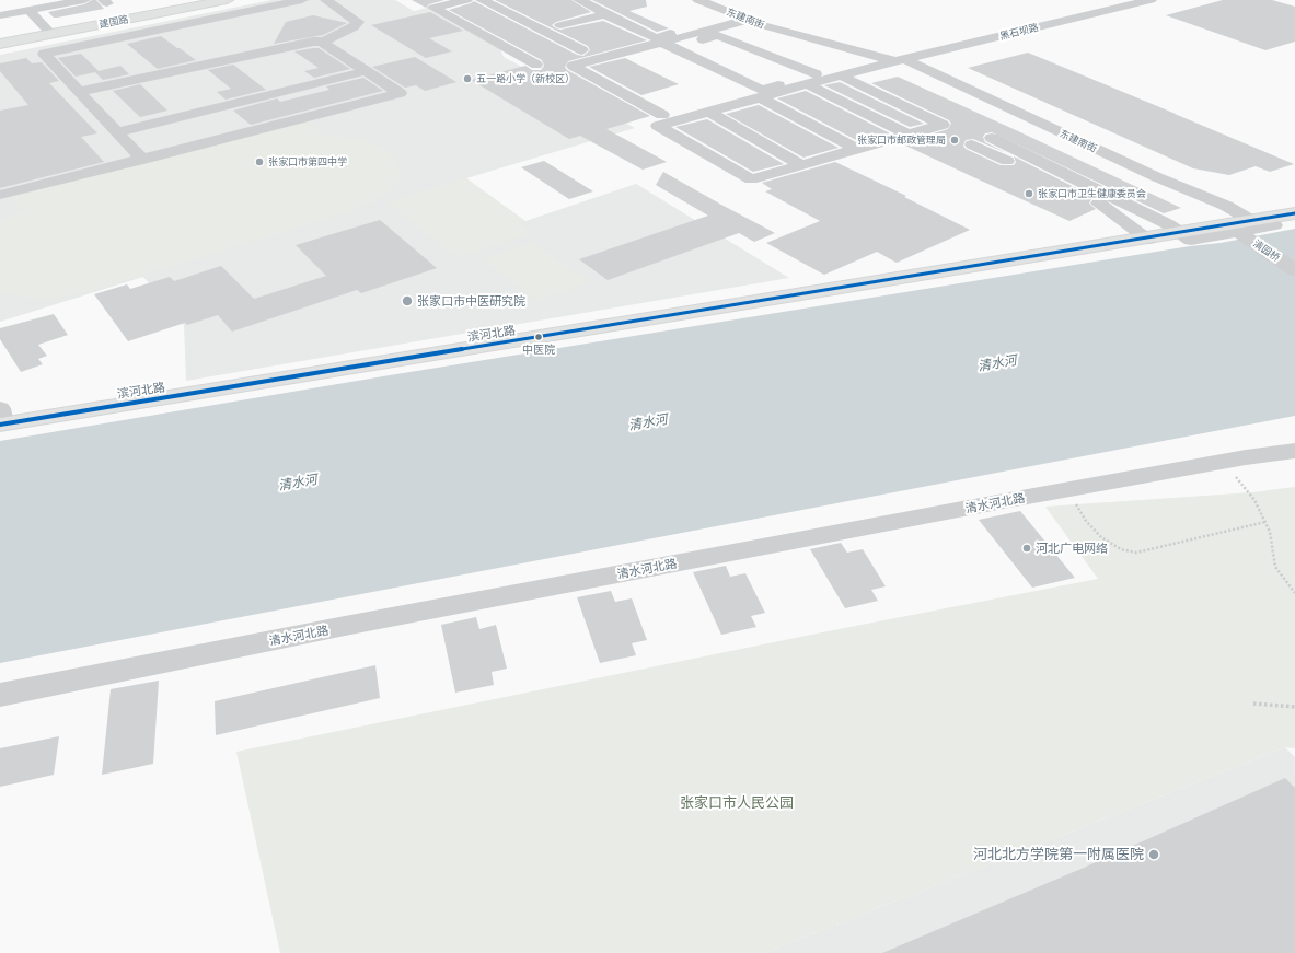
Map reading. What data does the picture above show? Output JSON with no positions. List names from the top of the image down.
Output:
{
  "streets": {
    "main road": ["建国路", "滨河北路"],
    "street": [
      "东建南街",
      "黑石坝路",
      "清园桥",
      "清水河北路"
    ]
  },
  "crossings": [
    ["东建南街", "黑石坝路"],
    ["东建南街", "清园桥"],
    ["东建南街", "滨河北路"],
    ["清园桥", "滨河北路"]
  ],
  "water": ["清水河"],
  "parks": ["张家口市人民公园"],
  "places": [
    "五一路小学（新校区）",
    "张家口市邮政管理局",
    "张家口市第四中学",
    "张家口市卫生健康委员会",
    "张家口市中医研究院",
    "中医院",
    "河北广电网络",
    "河北北方学院第一附属医院"
  ]
}
